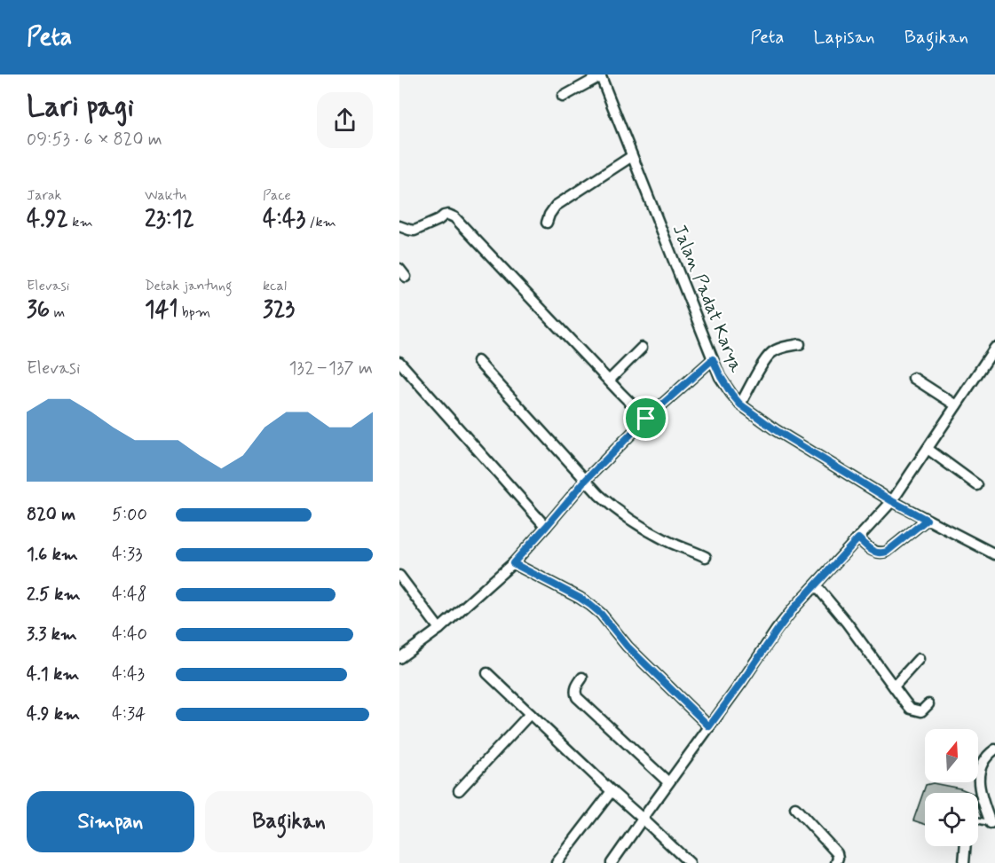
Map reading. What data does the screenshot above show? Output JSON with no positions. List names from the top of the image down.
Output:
{
  "streets": {
    "street": ["Jalan Padat Karya"]
  },
  "north": "top",
  "page": {
    "header": "Peta",
    "nav": ["Peta", "Lapisan", "Bagikan"],
    "heading": ["Lari pagi", "09:53 · 6 × 820 m"],
    "stats": [
      ["Jarak", "4.92 km"],
      ["Waktu", "23:12"],
      ["Pace", "4:43 /km"],
      ["Elevasi", "36 m"],
      ["Detak jantung", "141 bpm"],
      ["kcal", "323"]
    ],
    "chart": ["Elevasi", "132–137 m"],
    "list": [
      {
        "name": "820 m",
        "note": "5:00"
      },
      {
        "name": "1.6 km",
        "note": "4:33"
      },
      {
        "name": "2.5 km",
        "note": "4:48"
      },
      {
        "name": "3.3 km",
        "note": "4:40"
      },
      {
        "name": "4.1 km",
        "note": "4:43"
      },
      {
        "name": "4.9 km",
        "note": "4:34"
      }
    ],
    "buttons": ["Simpan", "Bagikan"]
  }
}
